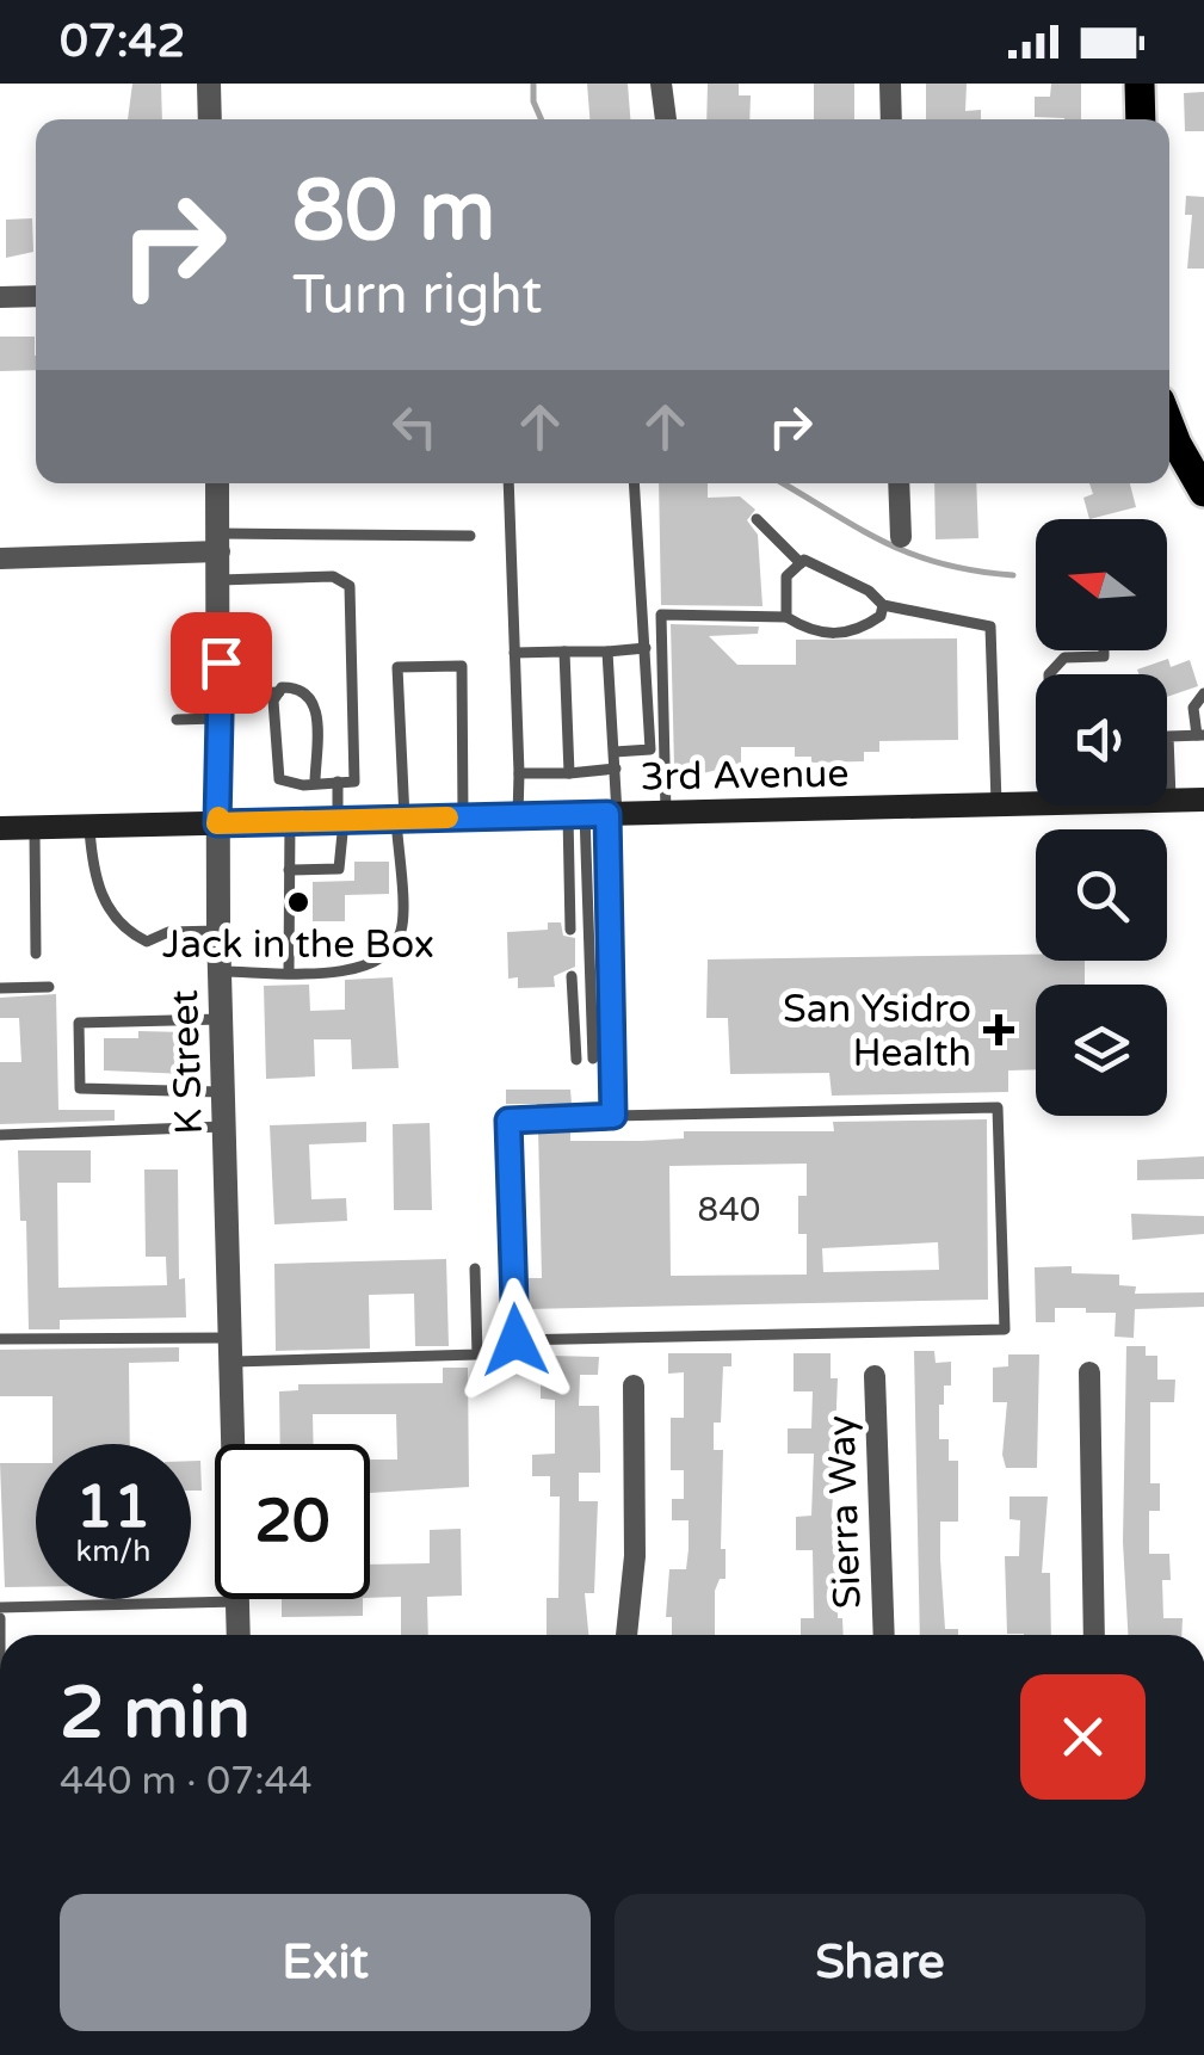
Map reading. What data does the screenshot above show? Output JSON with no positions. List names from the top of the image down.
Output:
{
  "streets": {
    "main road": ["3rd Avenue"],
    "street": ["K Street", "Sierra Way"]
  },
  "crossings": [
    ["3rd Avenue", "K Street"]
  ],
  "places": {
    "other": ["Jack in the Box"],
    "health": ["San Ysidro Health"]
  },
  "house_numbers": ["840"],
  "north": "left",
  "page": {
    "status": "07:42",
    "turn": ["80 m", "Turn right"],
    "speed": "11 km/h",
    "limit": "20",
    "heading": ["2 min", "440 m · 07:44"],
    "buttons": ["Exit", "Share"]
  }
}
